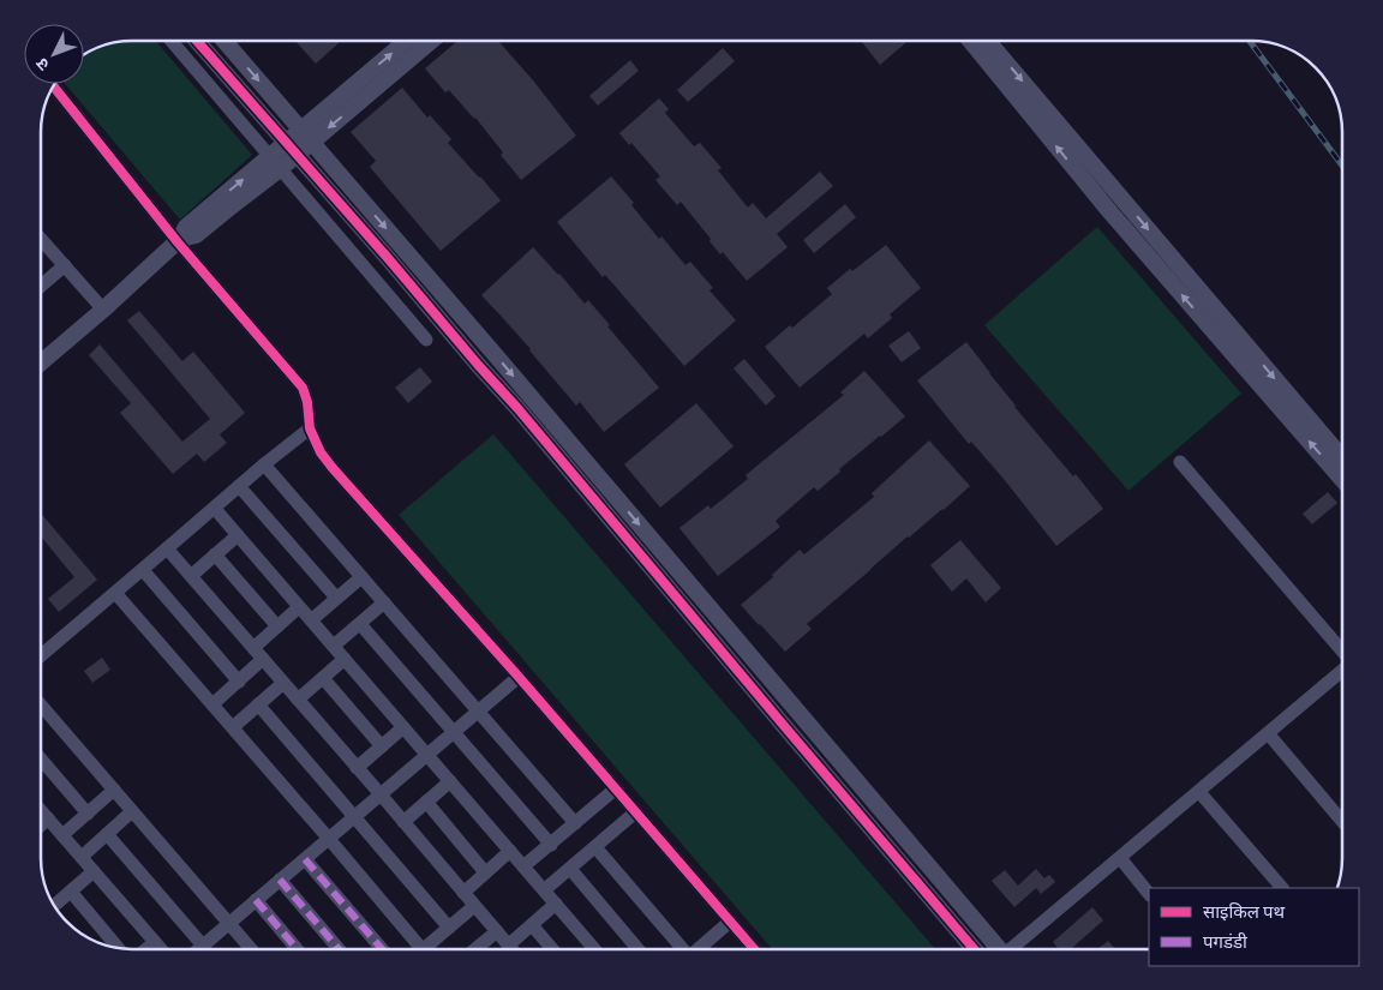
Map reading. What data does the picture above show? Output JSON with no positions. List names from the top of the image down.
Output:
{
  "legend": ["साइकिल पथ", "पगडंडी"],
  "north": "bottom left"
}
